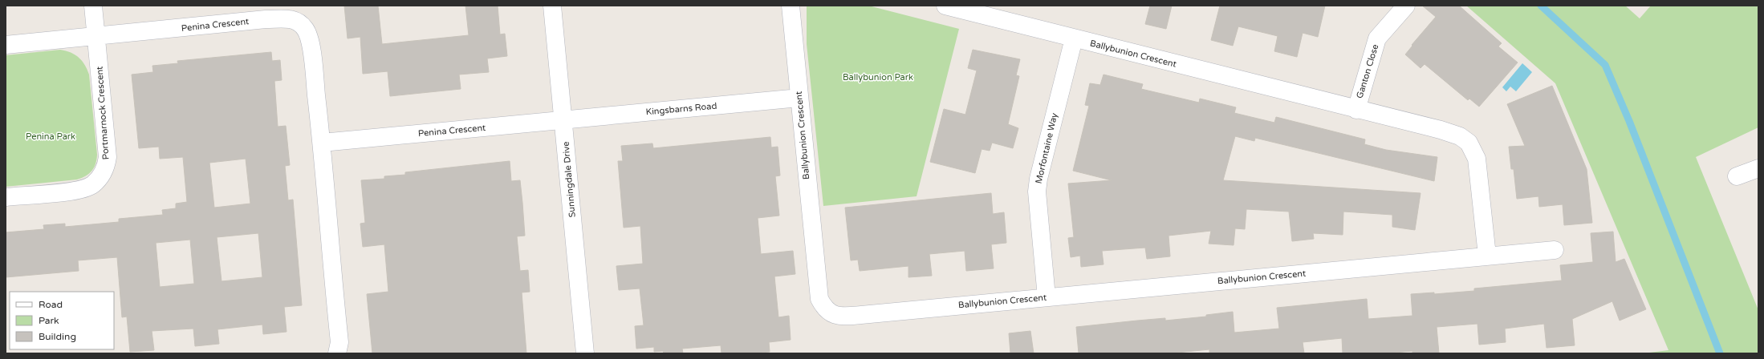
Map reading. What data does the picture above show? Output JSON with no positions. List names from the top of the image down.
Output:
{
  "streets": {
    "street": [
      "Penina Crescent",
      "Ballybunion Crescent",
      "Ganton Close",
      "Kingsbarns Road",
      "Portmarnock Crescent",
      "Morfontaine Way",
      "Sunningdale Drive"
    ]
  },
  "crossings": [
    ["Penina Crescent", "Kingsbarns Road"],
    ["Penina Crescent", "Portmarnock Crescent"],
    ["Penina Crescent", "Sunningdale Drive"],
    ["Ballybunion Crescent", "Ganton Close"],
    ["Ballybunion Crescent", "Kingsbarns Road"],
    ["Ballybunion Crescent", "Morfontaine Way"],
    ["Kingsbarns Road", "Sunningdale Drive"]
  ],
  "parks": ["Ballybunion Park", "Penina Park"],
  "legend": ["Road", "Park", "Building"]
}
